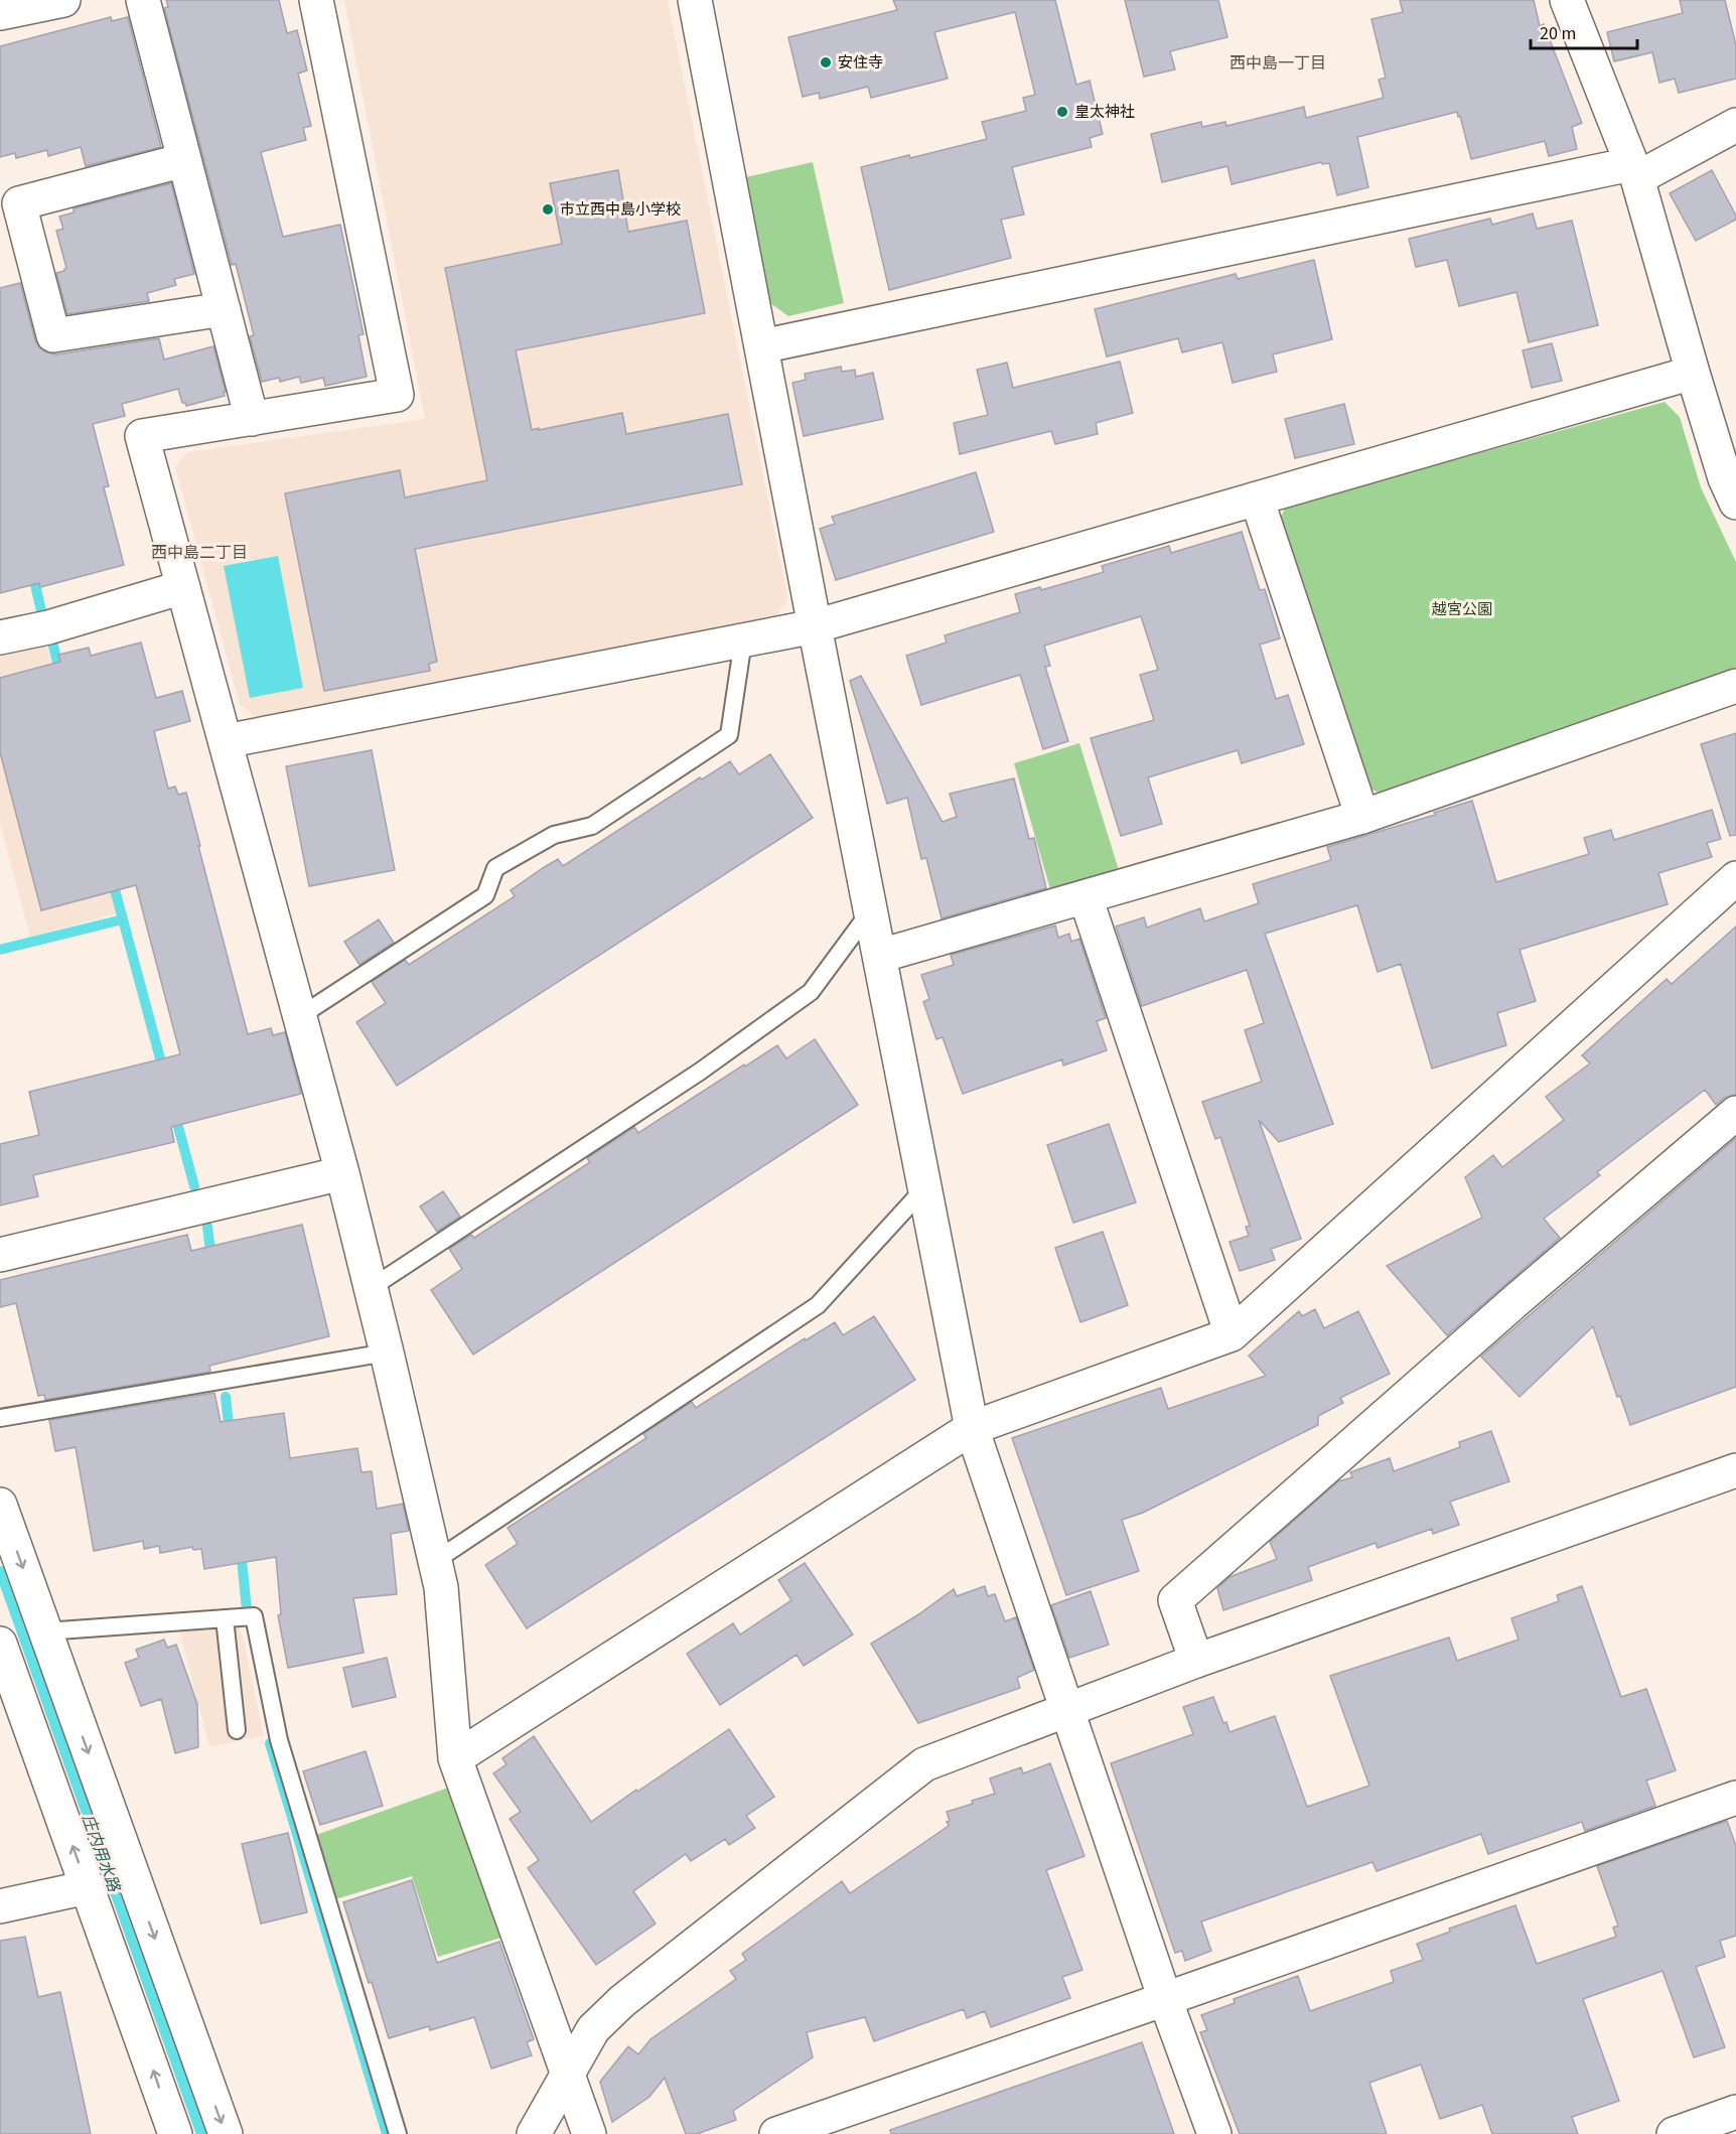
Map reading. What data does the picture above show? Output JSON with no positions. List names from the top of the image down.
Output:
{
  "districts": ["西中島一丁目", "西中島二丁目"],
  "water": ["庄内用水路"],
  "parks": ["越宮公園"],
  "places": ["安住寺", "皇太神社", "市立西中島小学校"],
  "scale_bar": "20 m"
}
